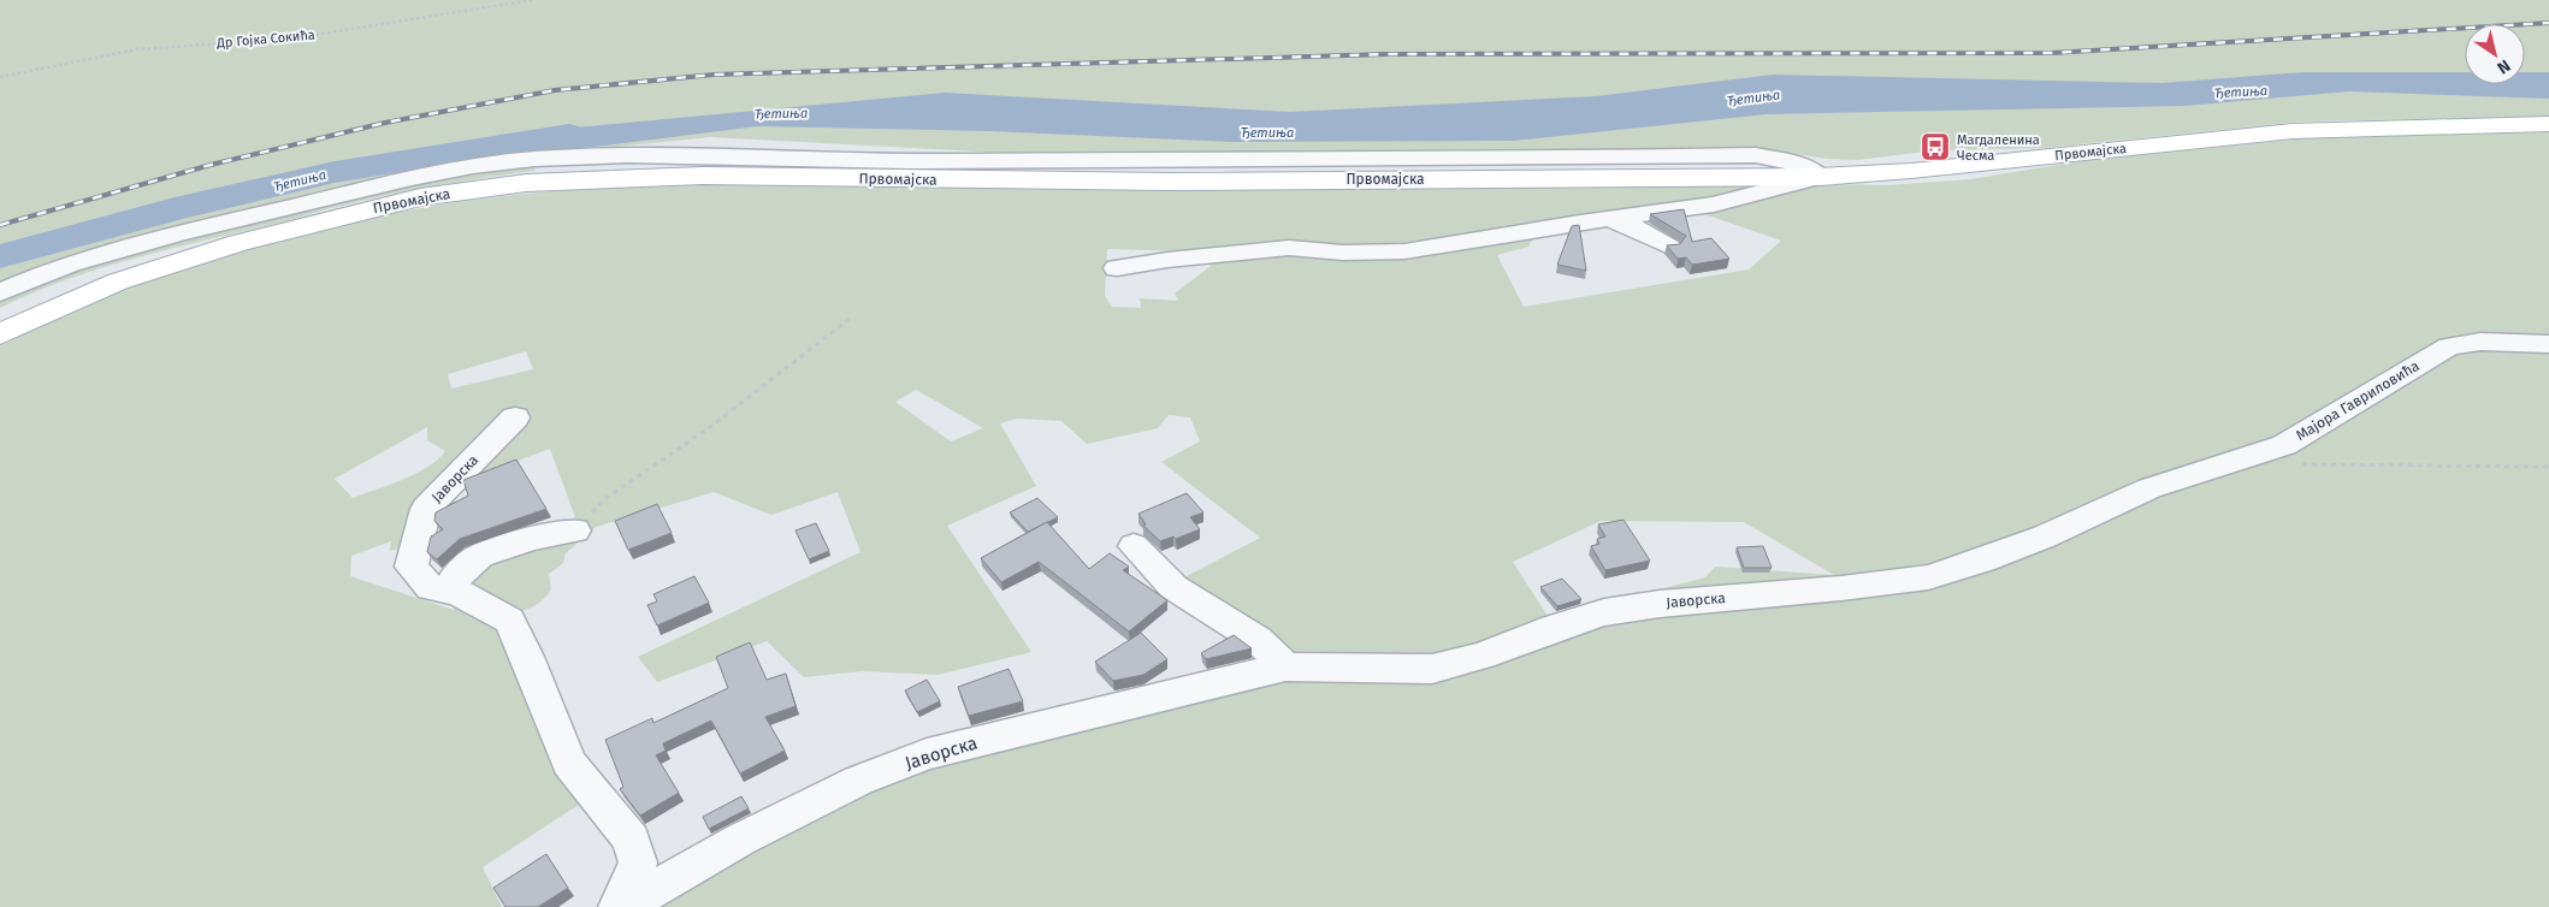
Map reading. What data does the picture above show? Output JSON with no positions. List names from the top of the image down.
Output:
{
  "streets": {
    "main road": ["Првомајска"],
    "street": ["Мајора Гавриловића", "Јаворска"],
    "path": ["Др Гојка Сокића"]
  },
  "crossings": [
    ["Мајора Гавриловића", "Јаворска"]
  ],
  "water": ["Ђетиња"],
  "places": {
    "bus stop": ["Магдаленина Чесма"]
  },
  "north": "bottom right"
}
